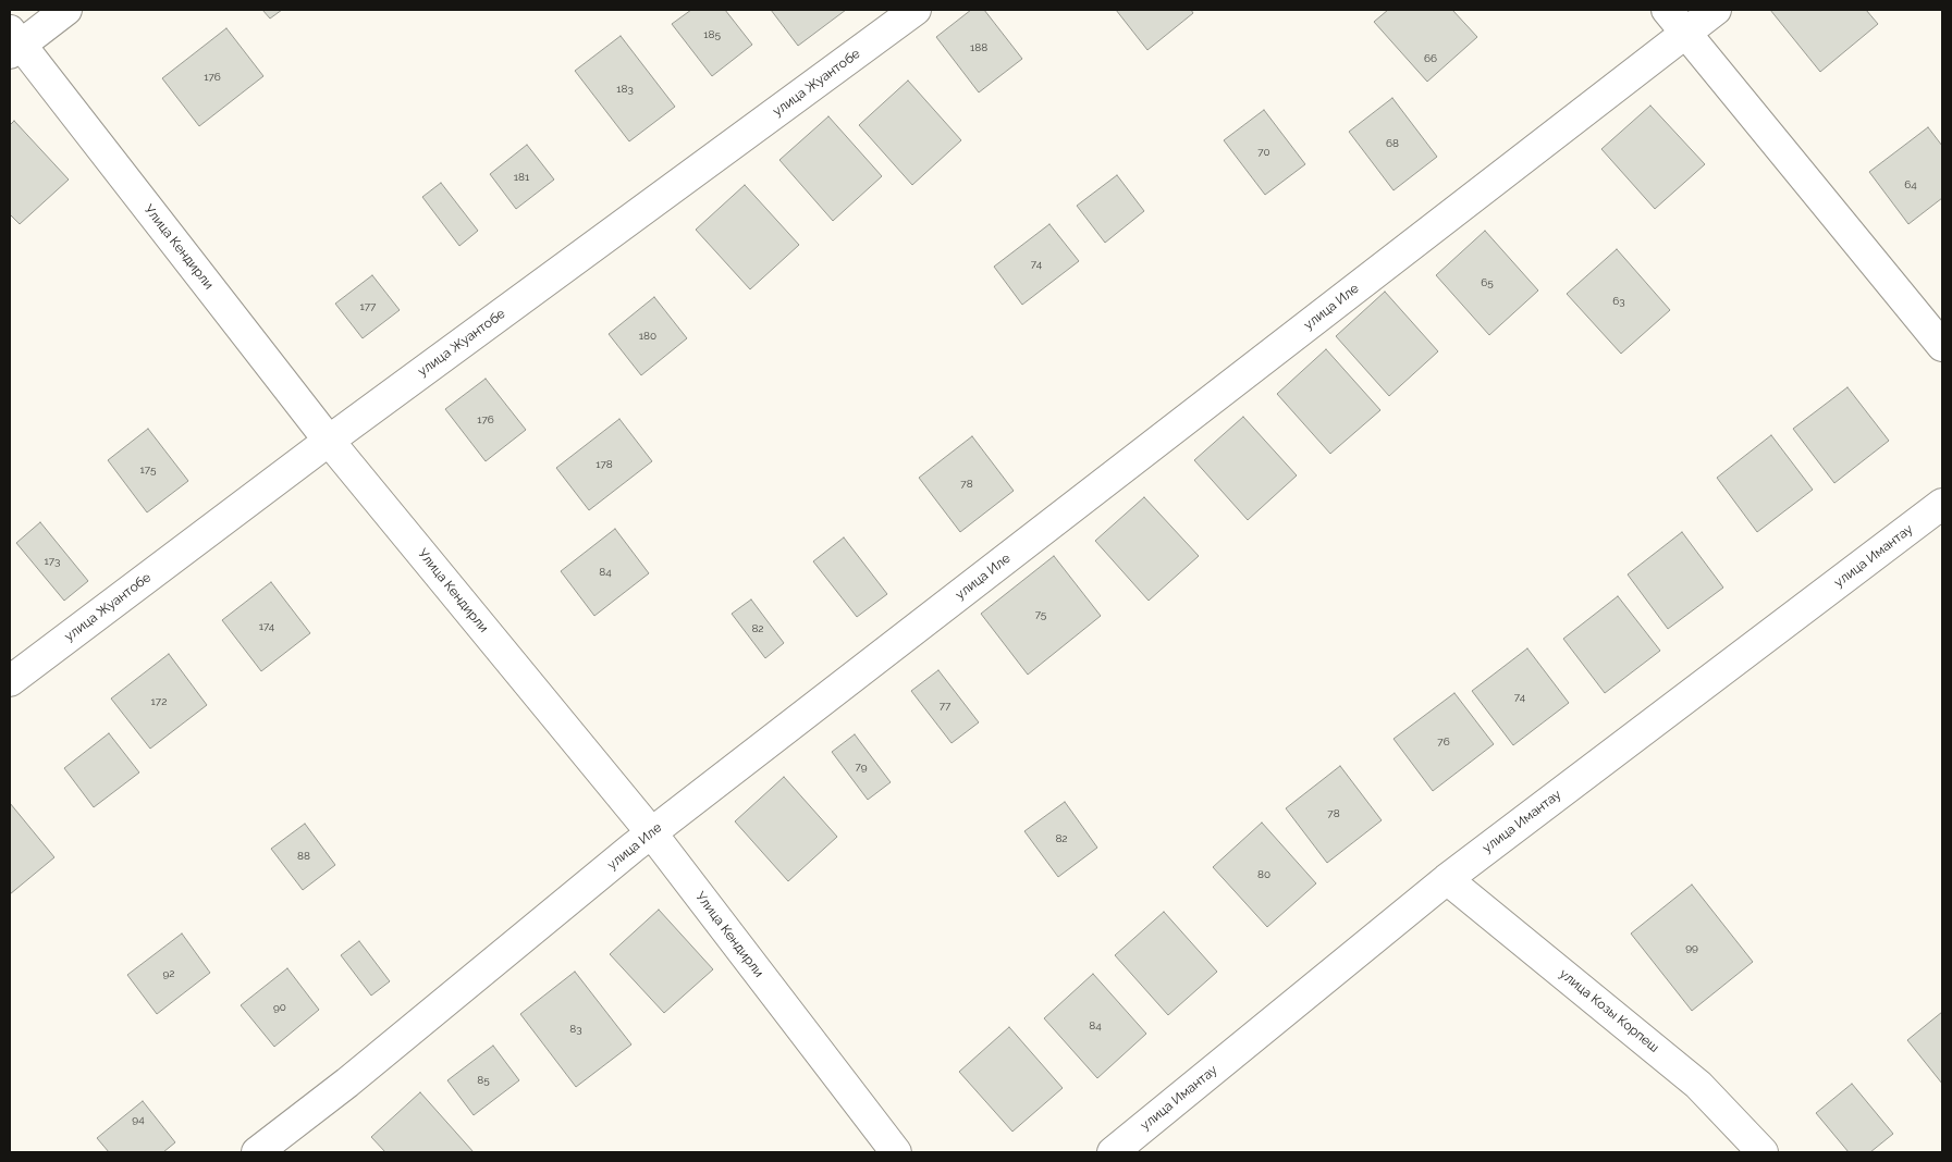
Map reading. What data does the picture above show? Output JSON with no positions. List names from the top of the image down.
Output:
{
  "streets": {
    "street": [
      "улица Жуантобе",
      "Улица Кендирли",
      "улица Иле",
      "улица Имантау",
      "улица Козы Корпеш"
    ]
  },
  "crossings": [
    ["улица Жуантобе", "Улица Кендирли"],
    ["Улица Кендирли", "улица Иле"],
    ["улица Имантау", "улица Козы Корпеш"]
  ],
  "house_numbers": [
    "185",
    "188",
    "66",
    "176",
    "183",
    "68",
    "70",
    "181",
    "64",
    "74",
    "65",
    "63",
    "177",
    "180",
    "176",
    "178",
    "175",
    "78",
    "173",
    "84",
    "75",
    "174",
    "82",
    "74",
    "172",
    "77",
    "76",
    "79",
    "78",
    "82",
    "88",
    "80",
    "99",
    "92",
    "90",
    "84",
    "83",
    "85",
    "94"
  ]
}
